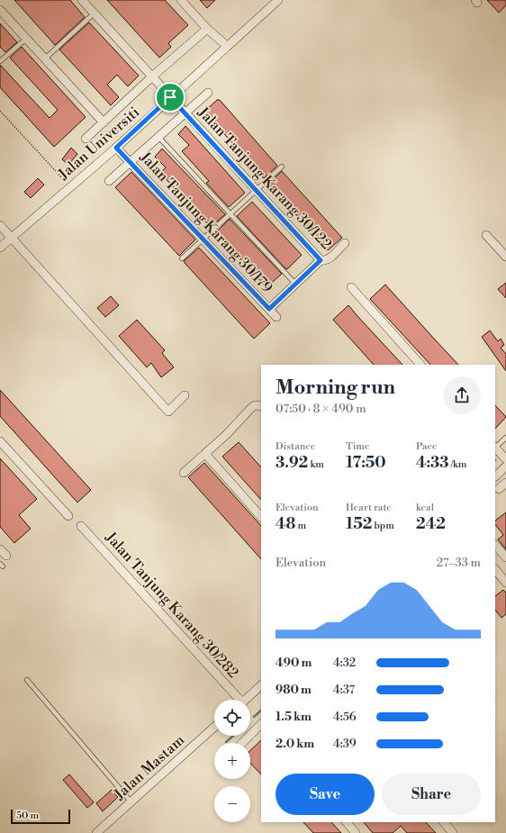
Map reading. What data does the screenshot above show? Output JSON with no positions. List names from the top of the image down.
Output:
{
  "streets": {
    "street": [
      "Jalan Universiti",
      "Jalan Tanjung Karang 30/122",
      "Jalan Tanjung Karang 30/179",
      "Jalan Tanjung Karang 30/282",
      "Jalan Mastam"
    ]
  },
  "crossings": [
    ["Jalan Universiti", "Jalan Tanjung Karang 30/122"],
    ["Jalan Universiti", "Jalan Tanjung Karang 30/179"]
  ],
  "scale_bar": "50 m",
  "page": {
    "heading": ["Morning run", "07:50 · 8 × 490 m"],
    "stats": [
      ["Distance", "3.92 km"],
      ["Time", "17:50"],
      ["Pace", "4:33 /km"],
      ["Elevation", "48 m"],
      ["Heart rate", "152 bpm"],
      ["kcal", "242"]
    ],
    "chart": ["Elevation", "27–33 m"],
    "list": [
      {
        "name": "490 m",
        "note": "4:32"
      },
      {
        "name": "980 m",
        "note": "4:37"
      },
      {
        "name": "1.5 km",
        "note": "4:56"
      },
      {
        "name": "2.0 km",
        "note": "4:39"
      }
    ],
    "map_buttons": ["+", "−"],
    "buttons": ["Save", "Share"],
    "scale": "50 m"
  }
}
